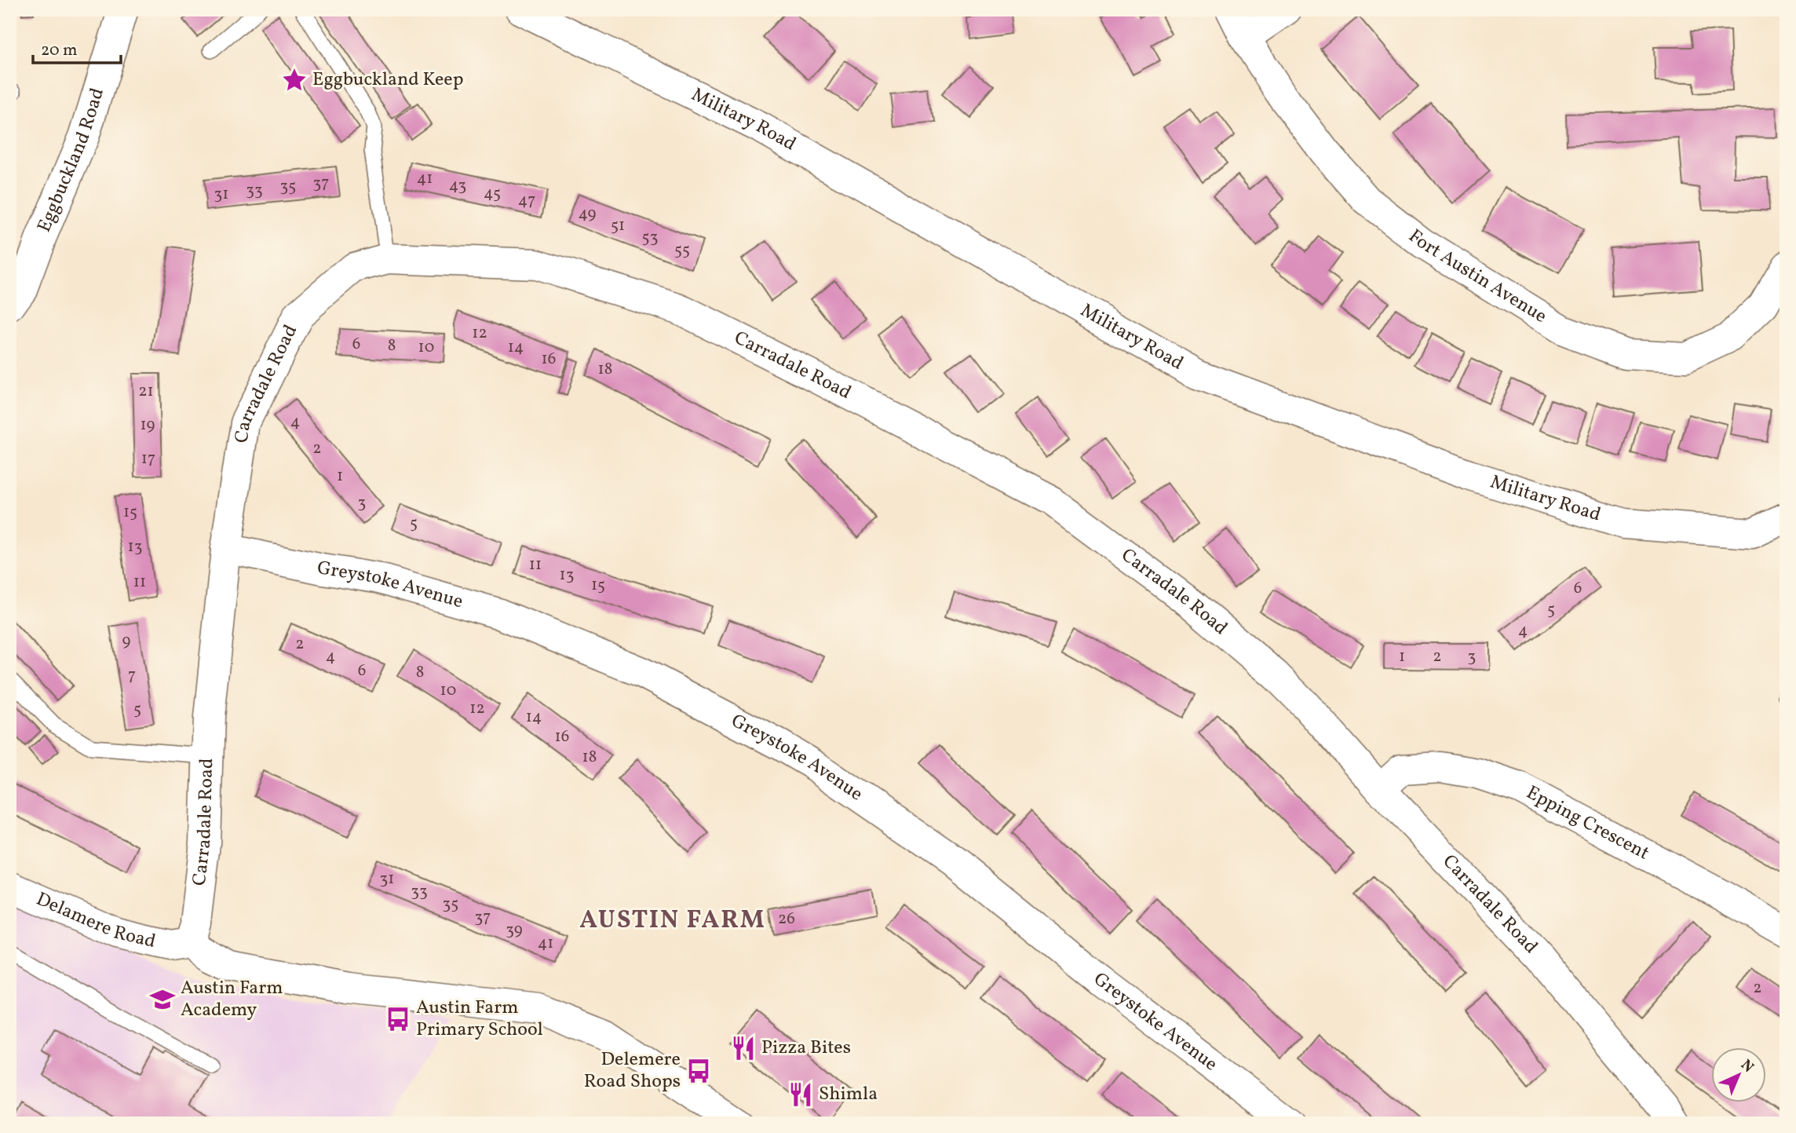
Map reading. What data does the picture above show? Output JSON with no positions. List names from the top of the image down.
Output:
{
  "streets": {
    "street": [
      "Military Road",
      "Eggbuckland Road",
      "Fort Austin Avenue",
      "Carradale Road",
      "Greystoke Avenue",
      "Epping Crescent",
      "Delamere Road"
    ]
  },
  "crossings": [
    ["Carradale Road", "Greystoke Avenue"],
    ["Carradale Road", "Epping Crescent"],
    ["Carradale Road", "Delamere Road"]
  ],
  "districts": ["AUSTIN FARM"],
  "places": {
    "place": ["Eggbuckland Keep"],
    "school or university": ["Austin Farm Academy"],
    "bus stop": ["Austin Farm Primary School", "Delemere Road Shops"],
    "restaurant": ["Pizza Bites", "Shimla"]
  },
  "house_numbers": [
    "41",
    "37",
    "43",
    "35",
    "33",
    "45",
    "31",
    "47",
    "49",
    "51",
    "53",
    "55",
    "12",
    "6",
    "8",
    "10",
    "14",
    "16",
    "18",
    "21",
    "4",
    "19",
    "2",
    "17",
    "1",
    "3",
    "15",
    "5",
    "13",
    "11",
    "13",
    "11",
    "15",
    "6",
    "5",
    "4",
    "9",
    "2",
    "4",
    "1",
    "2",
    "3",
    "6",
    "8",
    "7",
    "10",
    "12",
    "5",
    "14",
    "16",
    "18",
    "31",
    "33",
    "35",
    "37",
    "26",
    "39",
    "41",
    "2"
  ],
  "scale_bar": "20 m",
  "north": "top right"
}
